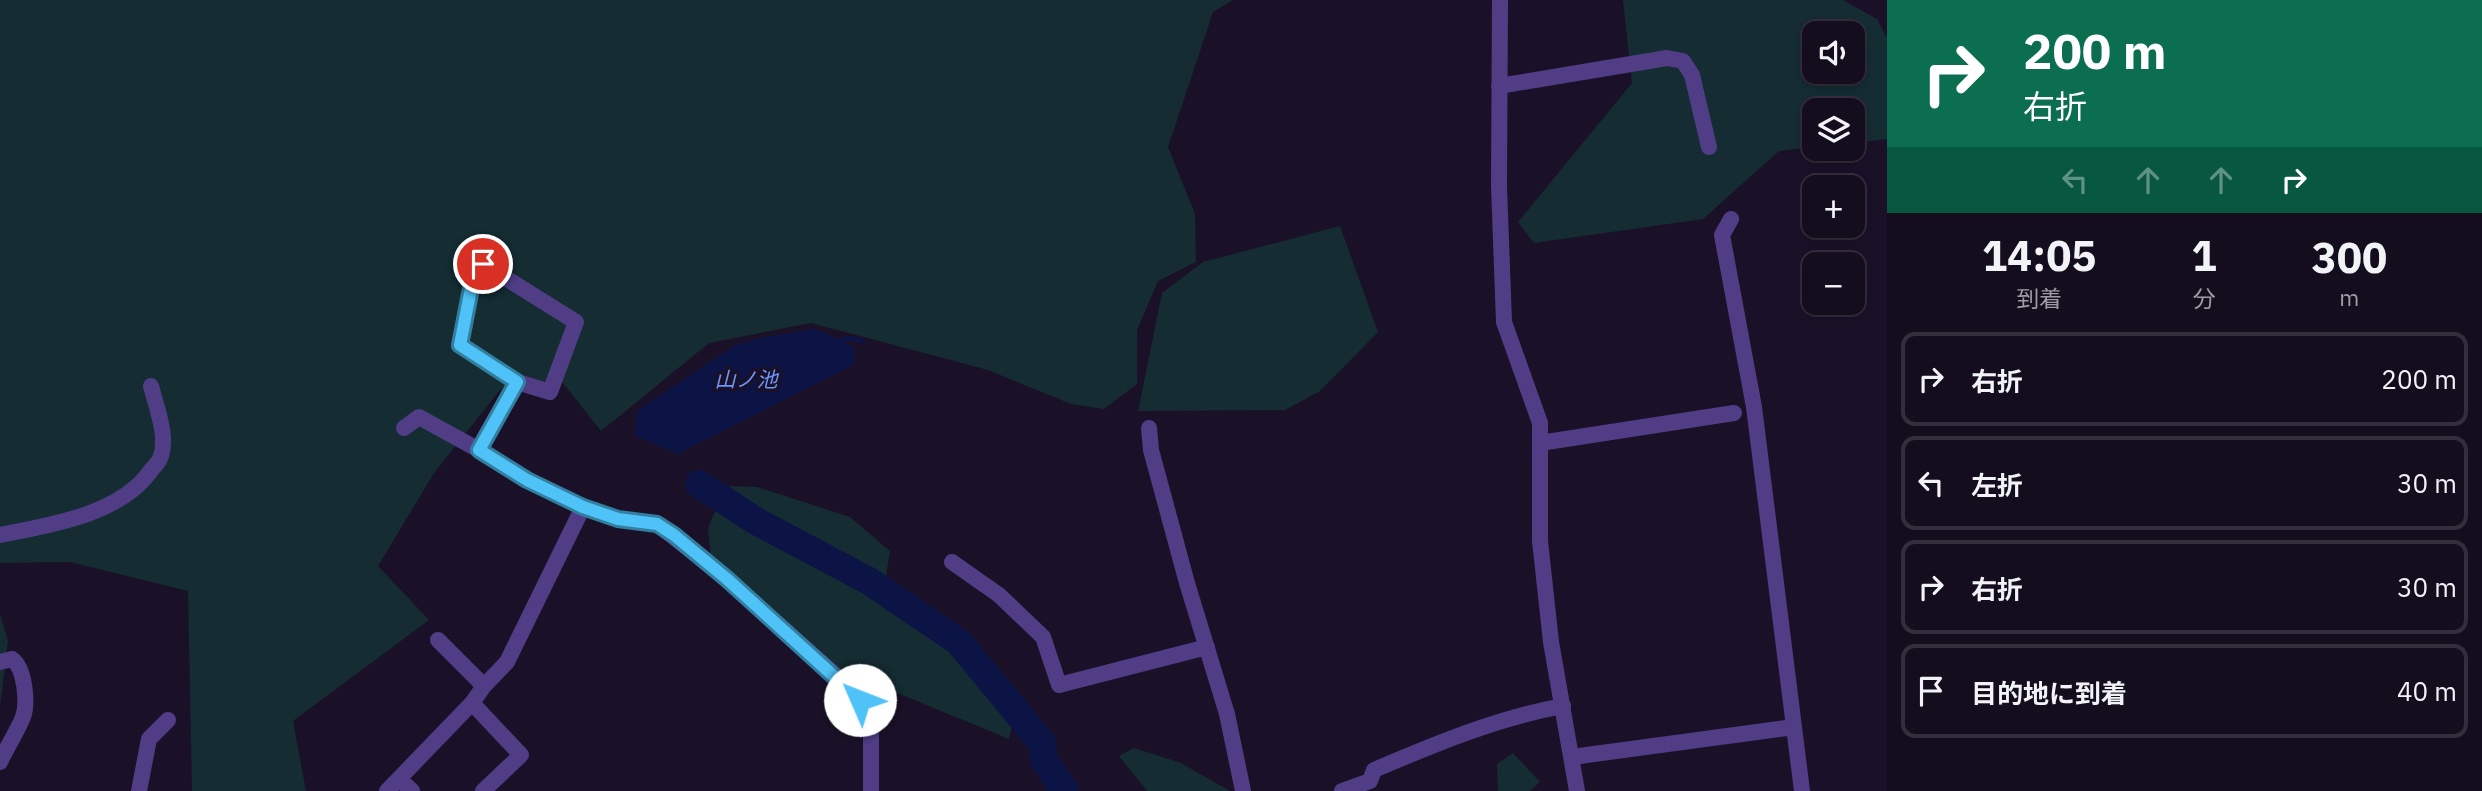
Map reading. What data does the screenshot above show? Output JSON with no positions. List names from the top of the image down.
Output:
{
  "water": ["山ノ池"],
  "page": {
    "turn": ["200 m", "右折"],
    "map_buttons": ["+", "−"],
    "eta": [
      "14:05",
      "到着",
      "1",
      "分",
      "300",
      "m"
    ],
    "list": [
      {
        "name": "右折",
        "value": "200 m"
      },
      {
        "name": "左折",
        "value": "30 m"
      },
      {
        "name": "右折",
        "value": "30 m"
      },
      {
        "name": "目的地に到着",
        "value": "40 m"
      }
    ]
  }
}
